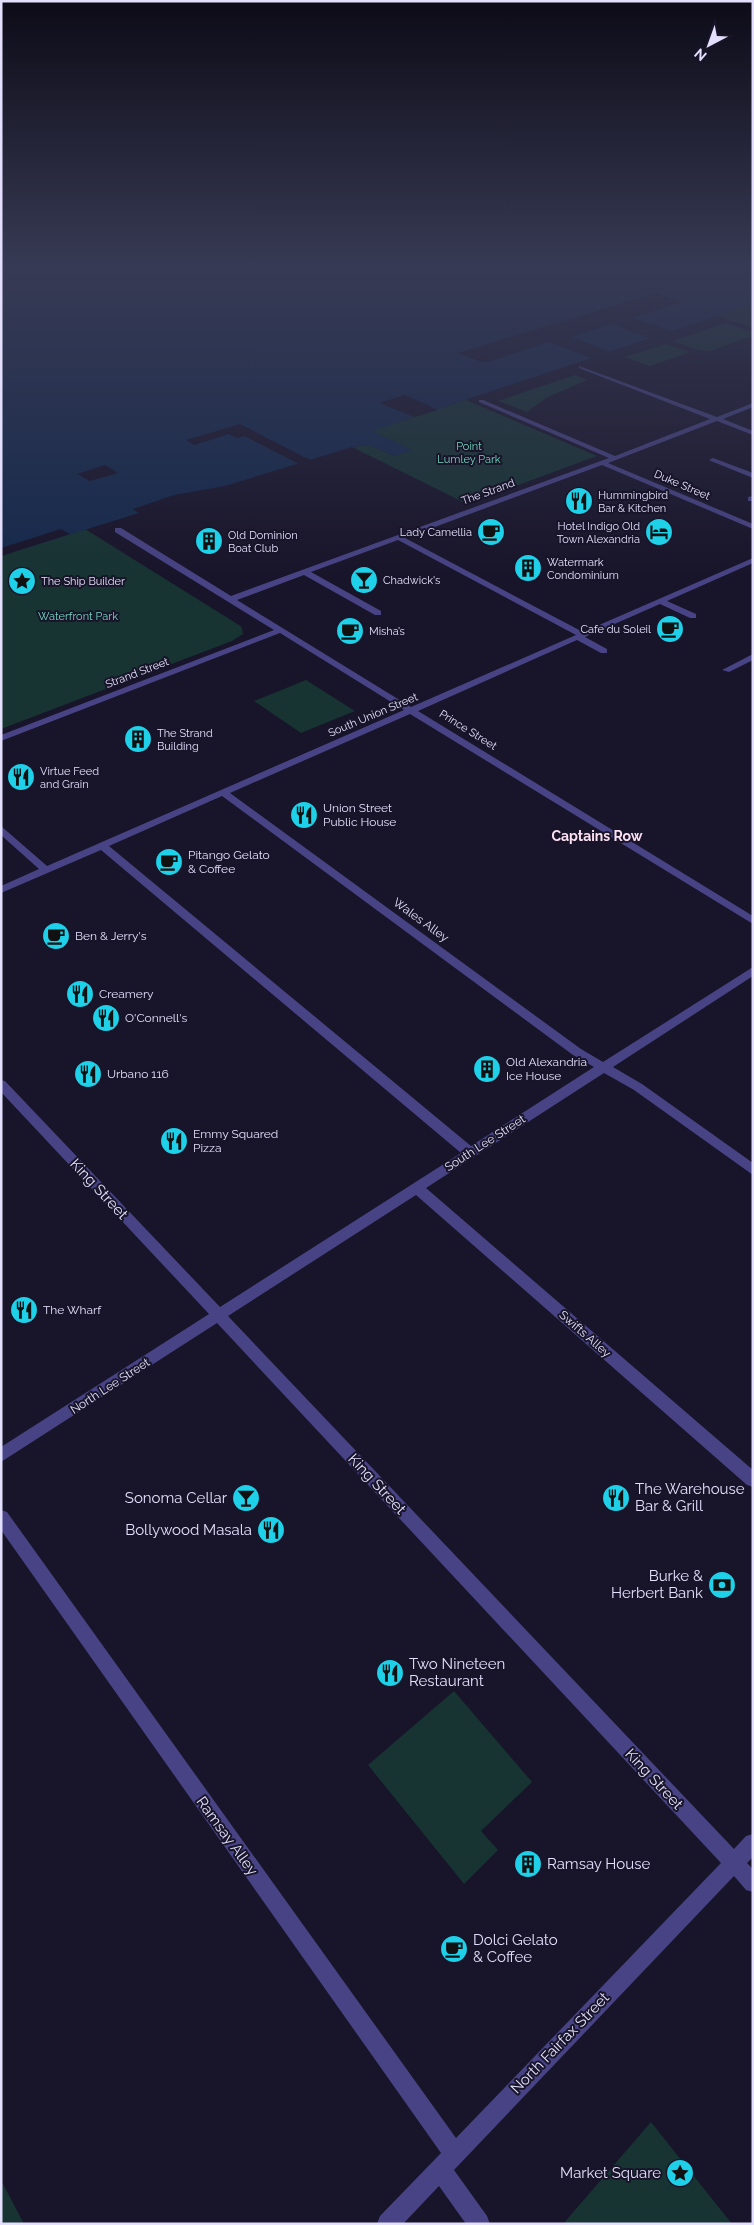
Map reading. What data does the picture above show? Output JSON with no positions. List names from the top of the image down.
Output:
{
  "streets": {
    "street": [
      "Duke Street",
      "The Strand",
      "Strand Street",
      "South Union Street",
      "Prince Street",
      "Wales Alley",
      "South Lee Street",
      "King Street",
      "Swifts Alley",
      "North Lee Street",
      "Ramsay Alley",
      "North Fairfax Street"
    ]
  },
  "crossings": [
    ["Duke Street", "The Strand"],
    ["The Strand", "Prince Street"],
    ["Strand Street", "Prince Street"],
    ["South Union Street", "Prince Street"],
    ["South Union Street", "Wales Alley"],
    ["Wales Alley", "South Lee Street"],
    ["South Lee Street", "King Street"],
    ["South Lee Street", "Swifts Alley"],
    ["South Lee Street", "North Lee Street"],
    ["King Street", "North Lee Street"],
    ["King Street", "North Fairfax Street"],
    ["Ramsay Alley", "North Fairfax Street"]
  ],
  "districts": ["Captains Row"],
  "parks": ["Point Lumley Park", "Waterfront Park"],
  "places": {
    "restaurant": [
      "Hummingbird Bar & Kitchen",
      "Virtue Feed and Grain",
      "Union Street Public House",
      "Creamery",
      "O'Connell's",
      "Urbano 116",
      "Emmy Squared Pizza",
      "The Wharf",
      "The Warehouse Bar & Grill",
      "Bollywood Masala",
      "Two Nineteen Restaurant"
    ],
    "cafe": [
      "Lady Camellia",
      "Cafe du Soleil",
      "Misha’s",
      "Pitango Gelato & Coffee",
      "Ben & Jerry's",
      "Dolci Gelato & Coffee"
    ],
    "hotel": ["Hotel Indigo Old Town Alexandria"],
    "building": [
      "Old Dominion Boat Club",
      "Watermark Condominium",
      "The Strand Building",
      "Old Alexandria Ice House",
      "Ramsay House"
    ],
    "bar": ["Chadwick's", "Sonoma Cellar"],
    "place": ["The Ship Builder", "Market Square"],
    "bank": ["Burke & Herbert Bank"]
  },
  "north": "bottom left"
}
